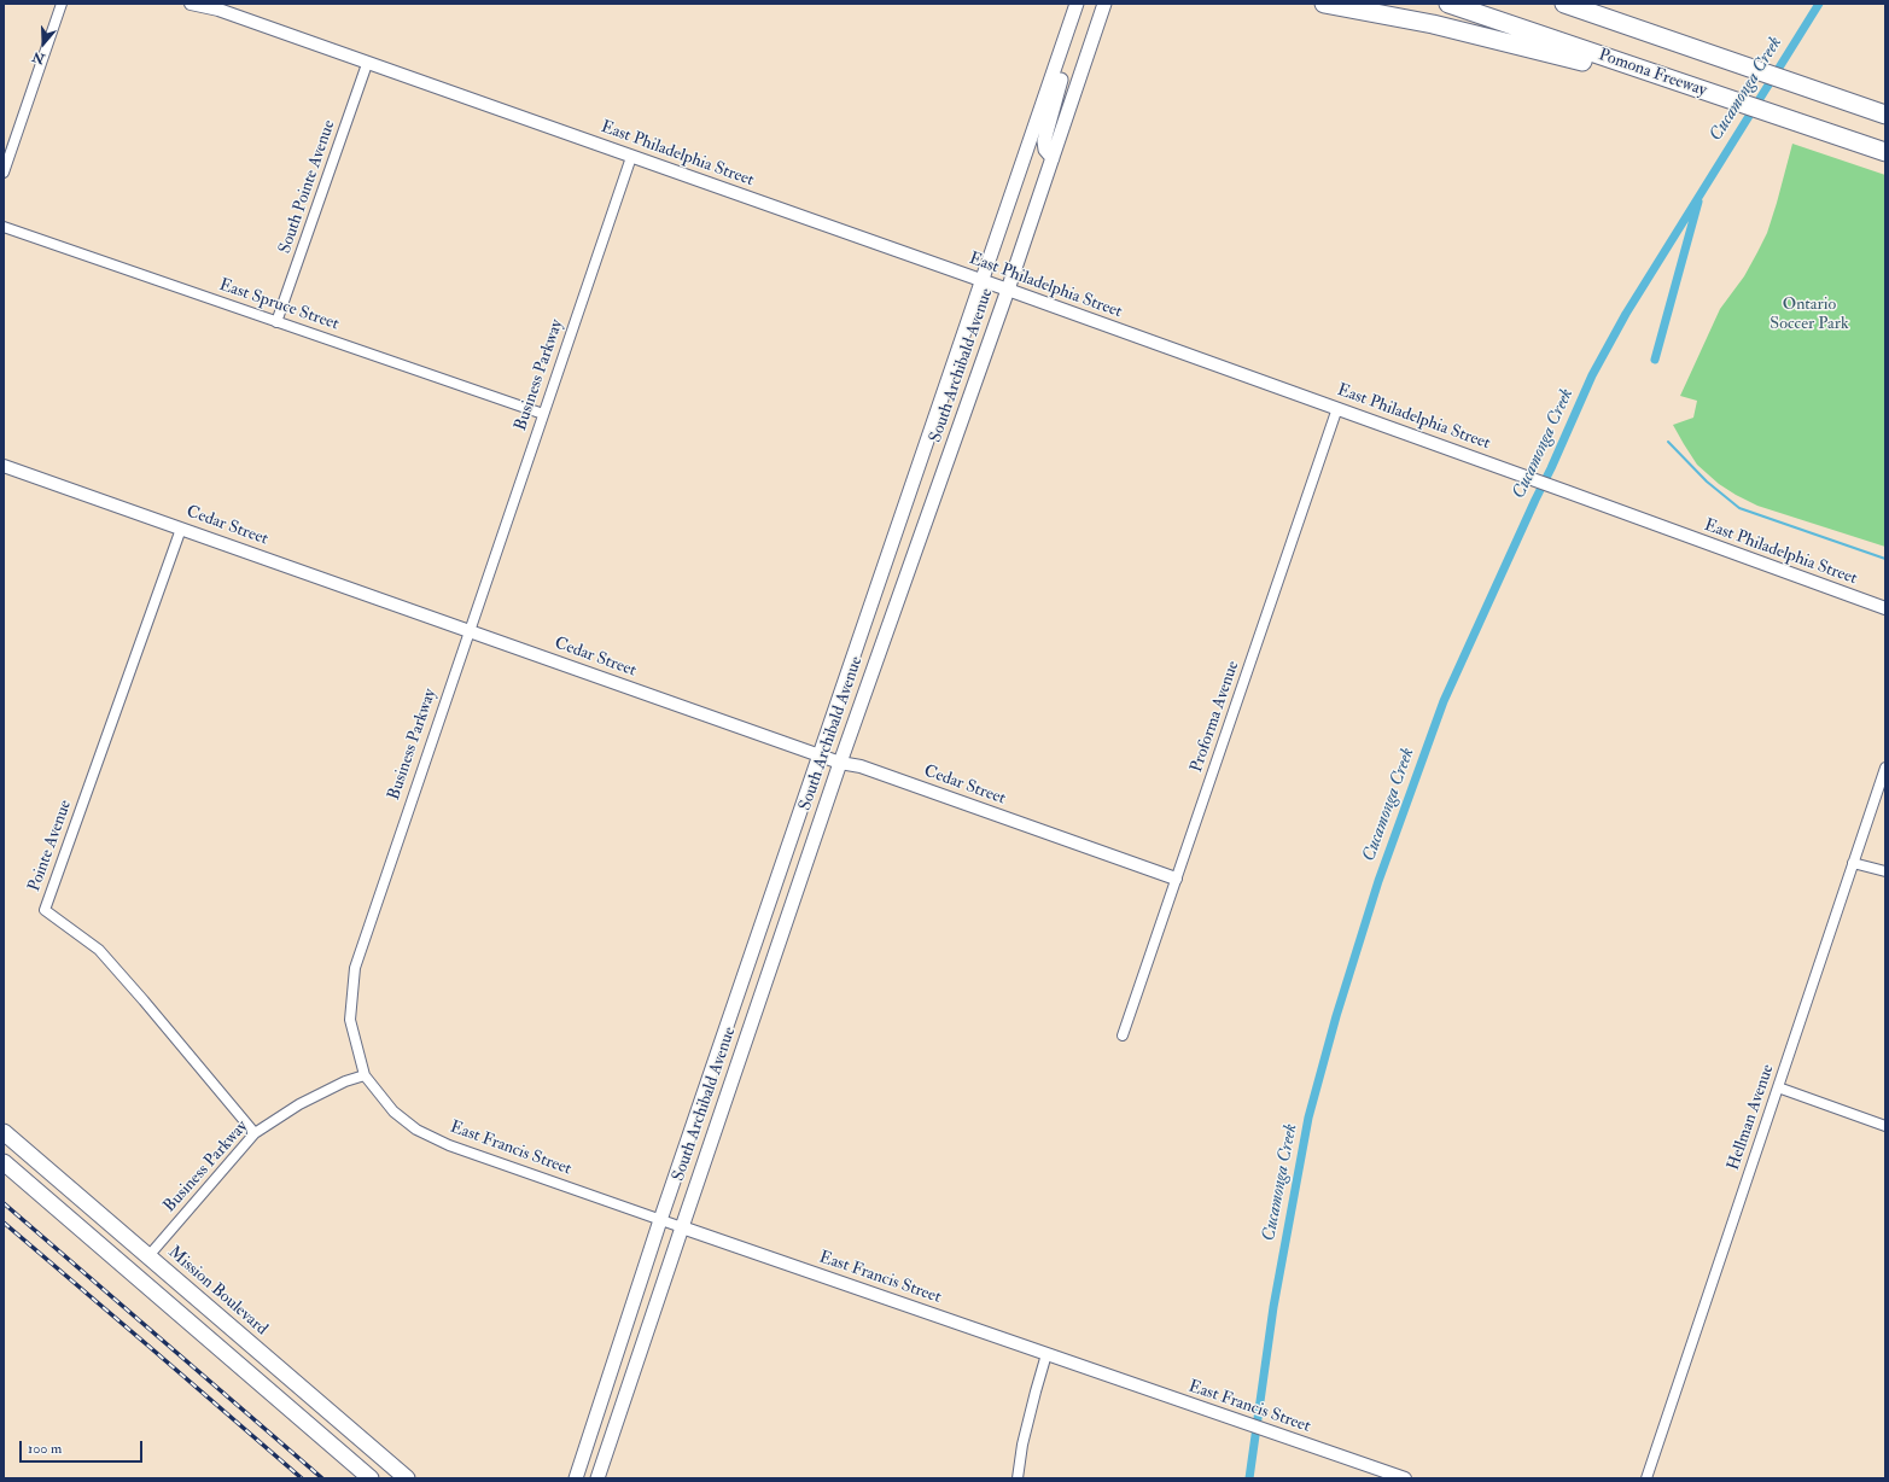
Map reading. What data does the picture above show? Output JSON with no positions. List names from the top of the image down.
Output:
{
  "streets": {
    "highway": ["Pomona Freeway"],
    "main road": ["South Archibald Avenue", "Mission Boulevard"],
    "street": [
      "East Philadelphia Street",
      "South Pointe Avenue",
      "East Spruce Street",
      "Business Parkway",
      "Cedar Street",
      "Proforma Avenue",
      "Pointe Avenue",
      "Hellman Avenue",
      "East Francis Street"
    ]
  },
  "crossings": [
    ["East Philadelphia Street", "South Pointe Avenue"],
    ["East Philadelphia Street", "South Archibald Avenue"],
    ["East Philadelphia Street", "Business Parkway"],
    ["East Philadelphia Street", "Proforma Avenue"],
    ["South Pointe Avenue", "East Spruce Street"],
    ["East Spruce Street", "Business Parkway"],
    ["South Archibald Avenue", "Cedar Street"],
    ["South Archibald Avenue", "East Francis Street"],
    ["Business Parkway", "Cedar Street"],
    ["Business Parkway", "Pointe Avenue"],
    ["Business Parkway", "East Francis Street"],
    ["Business Parkway", "Mission Boulevard"],
    ["Cedar Street", "Proforma Avenue"],
    ["Cedar Street", "Pointe Avenue"]
  ],
  "water": ["Cucamonga Creek"],
  "parks": ["Ontario Soccer Park"],
  "scale_bar": "100 m",
  "north": "bottom"
}
